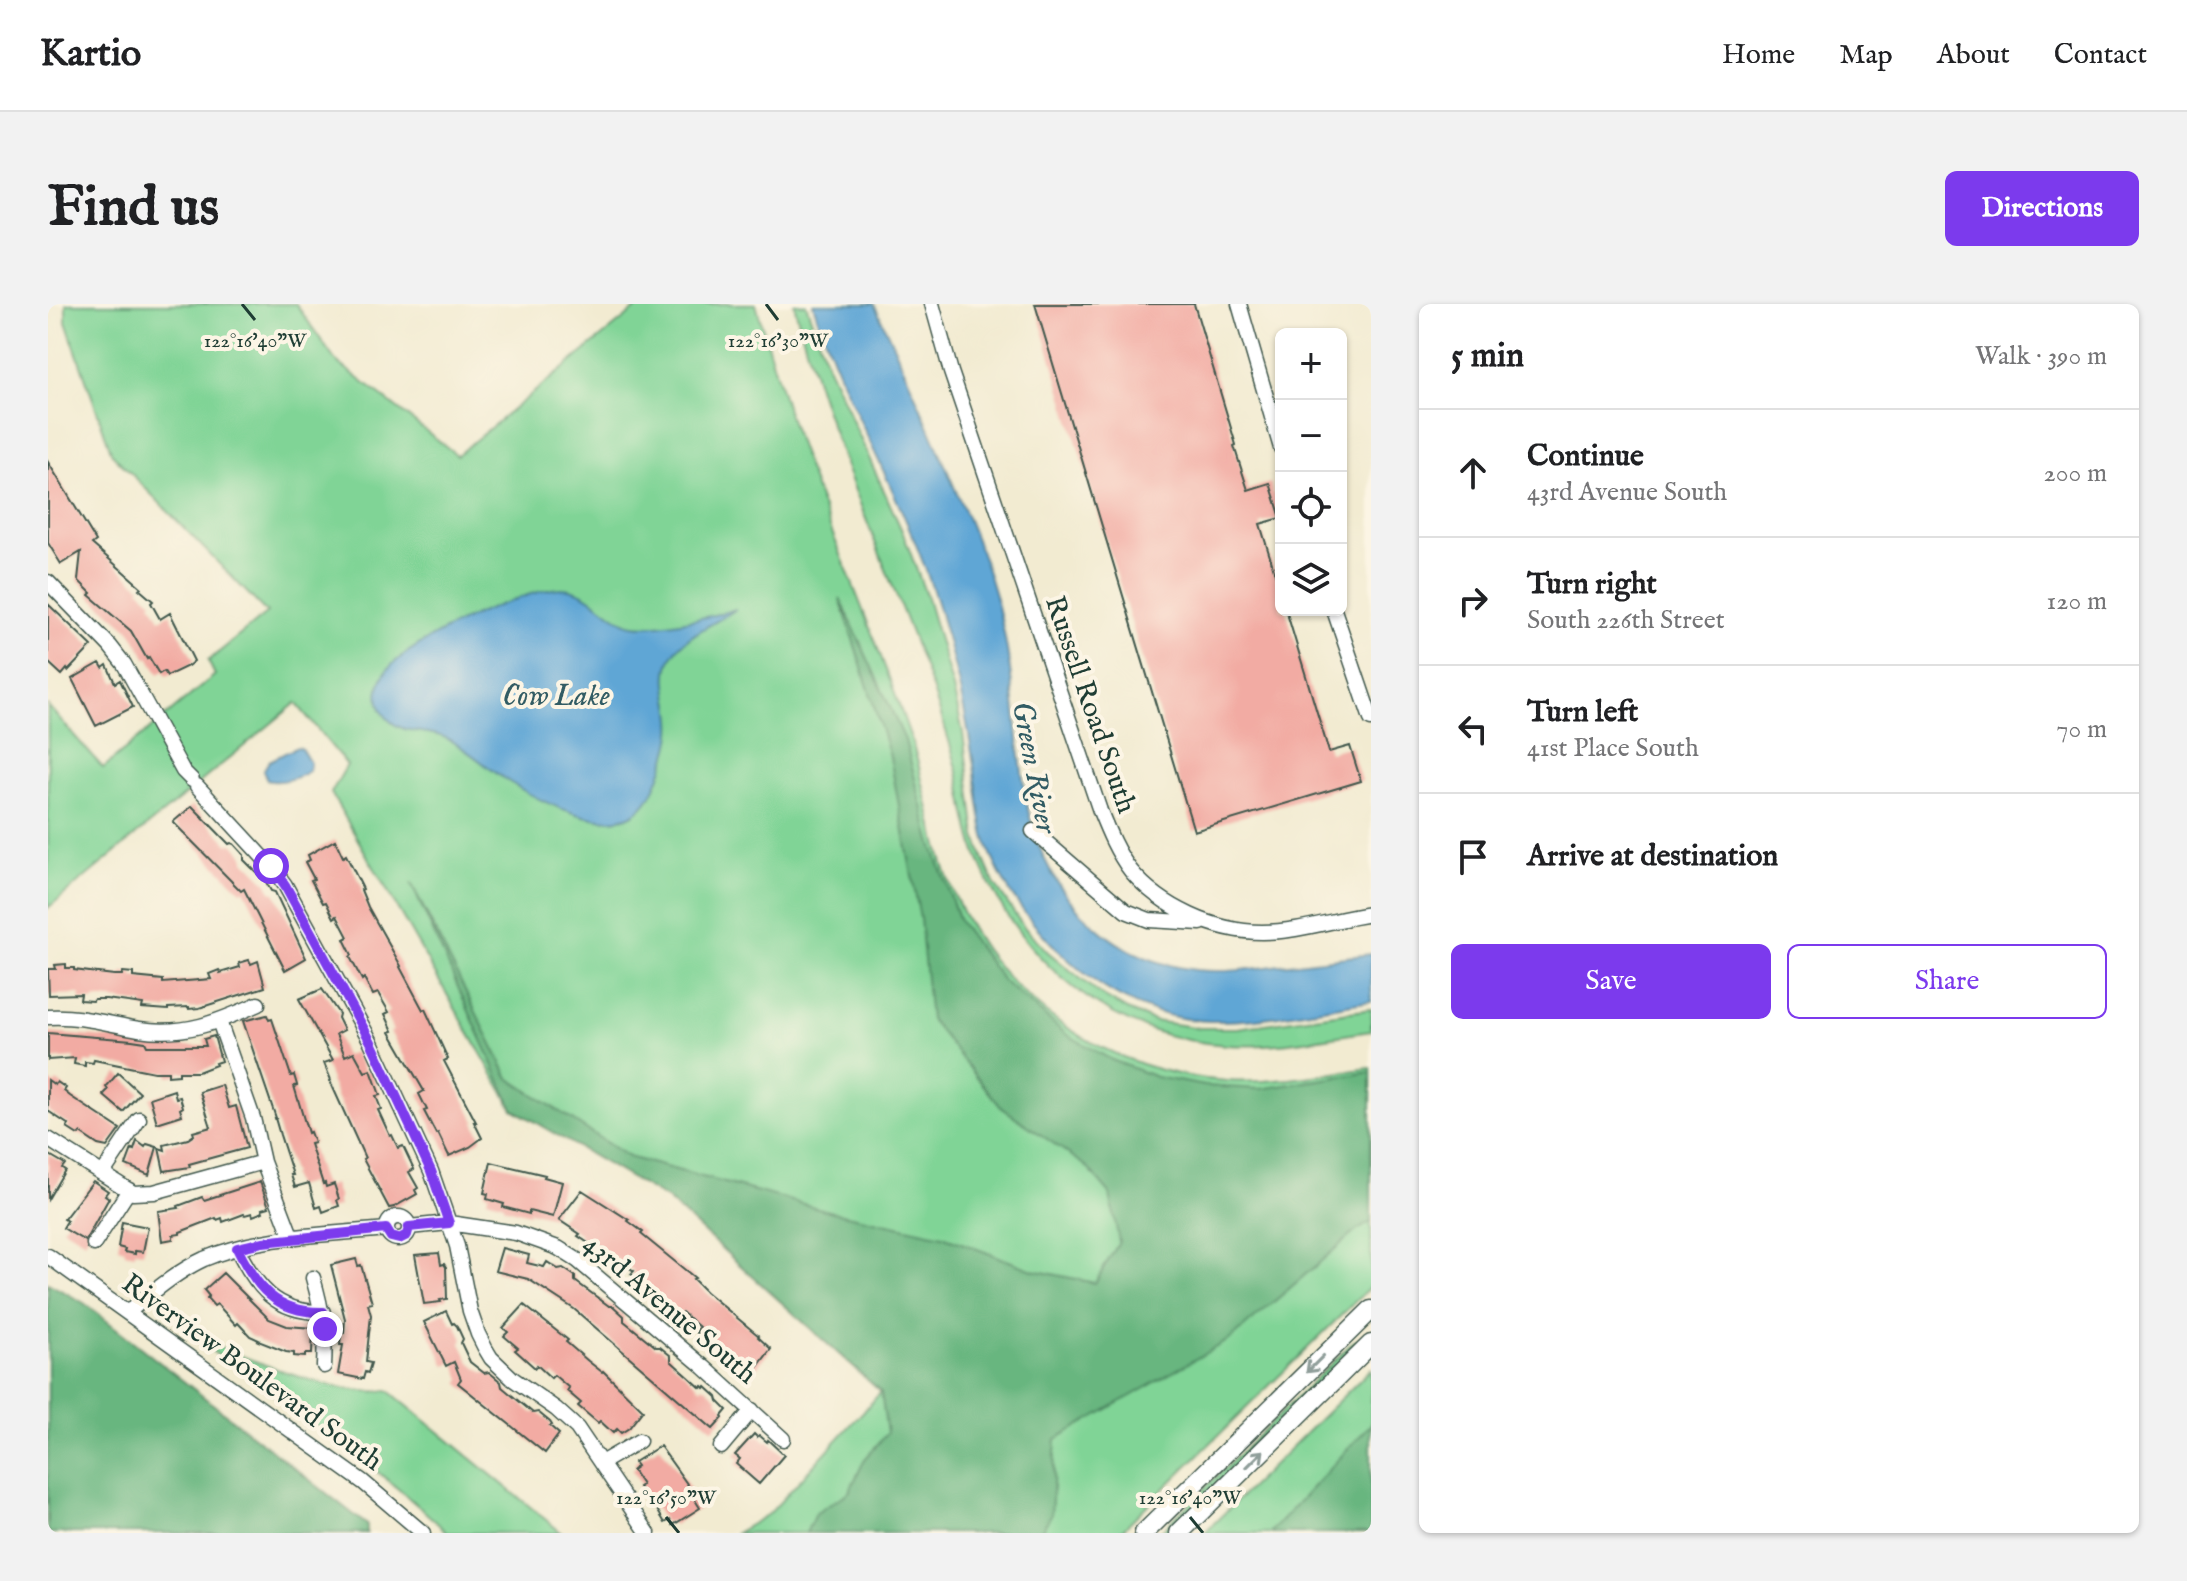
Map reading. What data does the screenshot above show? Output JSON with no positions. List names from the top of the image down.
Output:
{
  "streets": {
    "street": ["Russell Road South", "43rd Avenue South", "Riverview Boulevard South"]
  },
  "water": ["Cow Lake", "Green River"],
  "page": {
    "header": "Kartio",
    "nav": [
      "Home",
      "Map",
      "About",
      "Contact"
    ],
    "buttons": [
      "Directions",
      ["Save", "Share"]
    ],
    "title": "Find us",
    "heading": ["5 min", "Walk · 390 m"],
    "map_buttons": ["+", "−"],
    "list": [
      ["Continue", "43rd Avenue South", "200 m"],
      ["Turn right", "South 226th Street", "120 m"],
      ["Turn left", "41st Place South", "70 m"],
      "Arrive at destination"
    ]
  },
  "coordinates": ["122°16'40\"W", "122°16'30\"W", "122°16'50\"W"]
}
